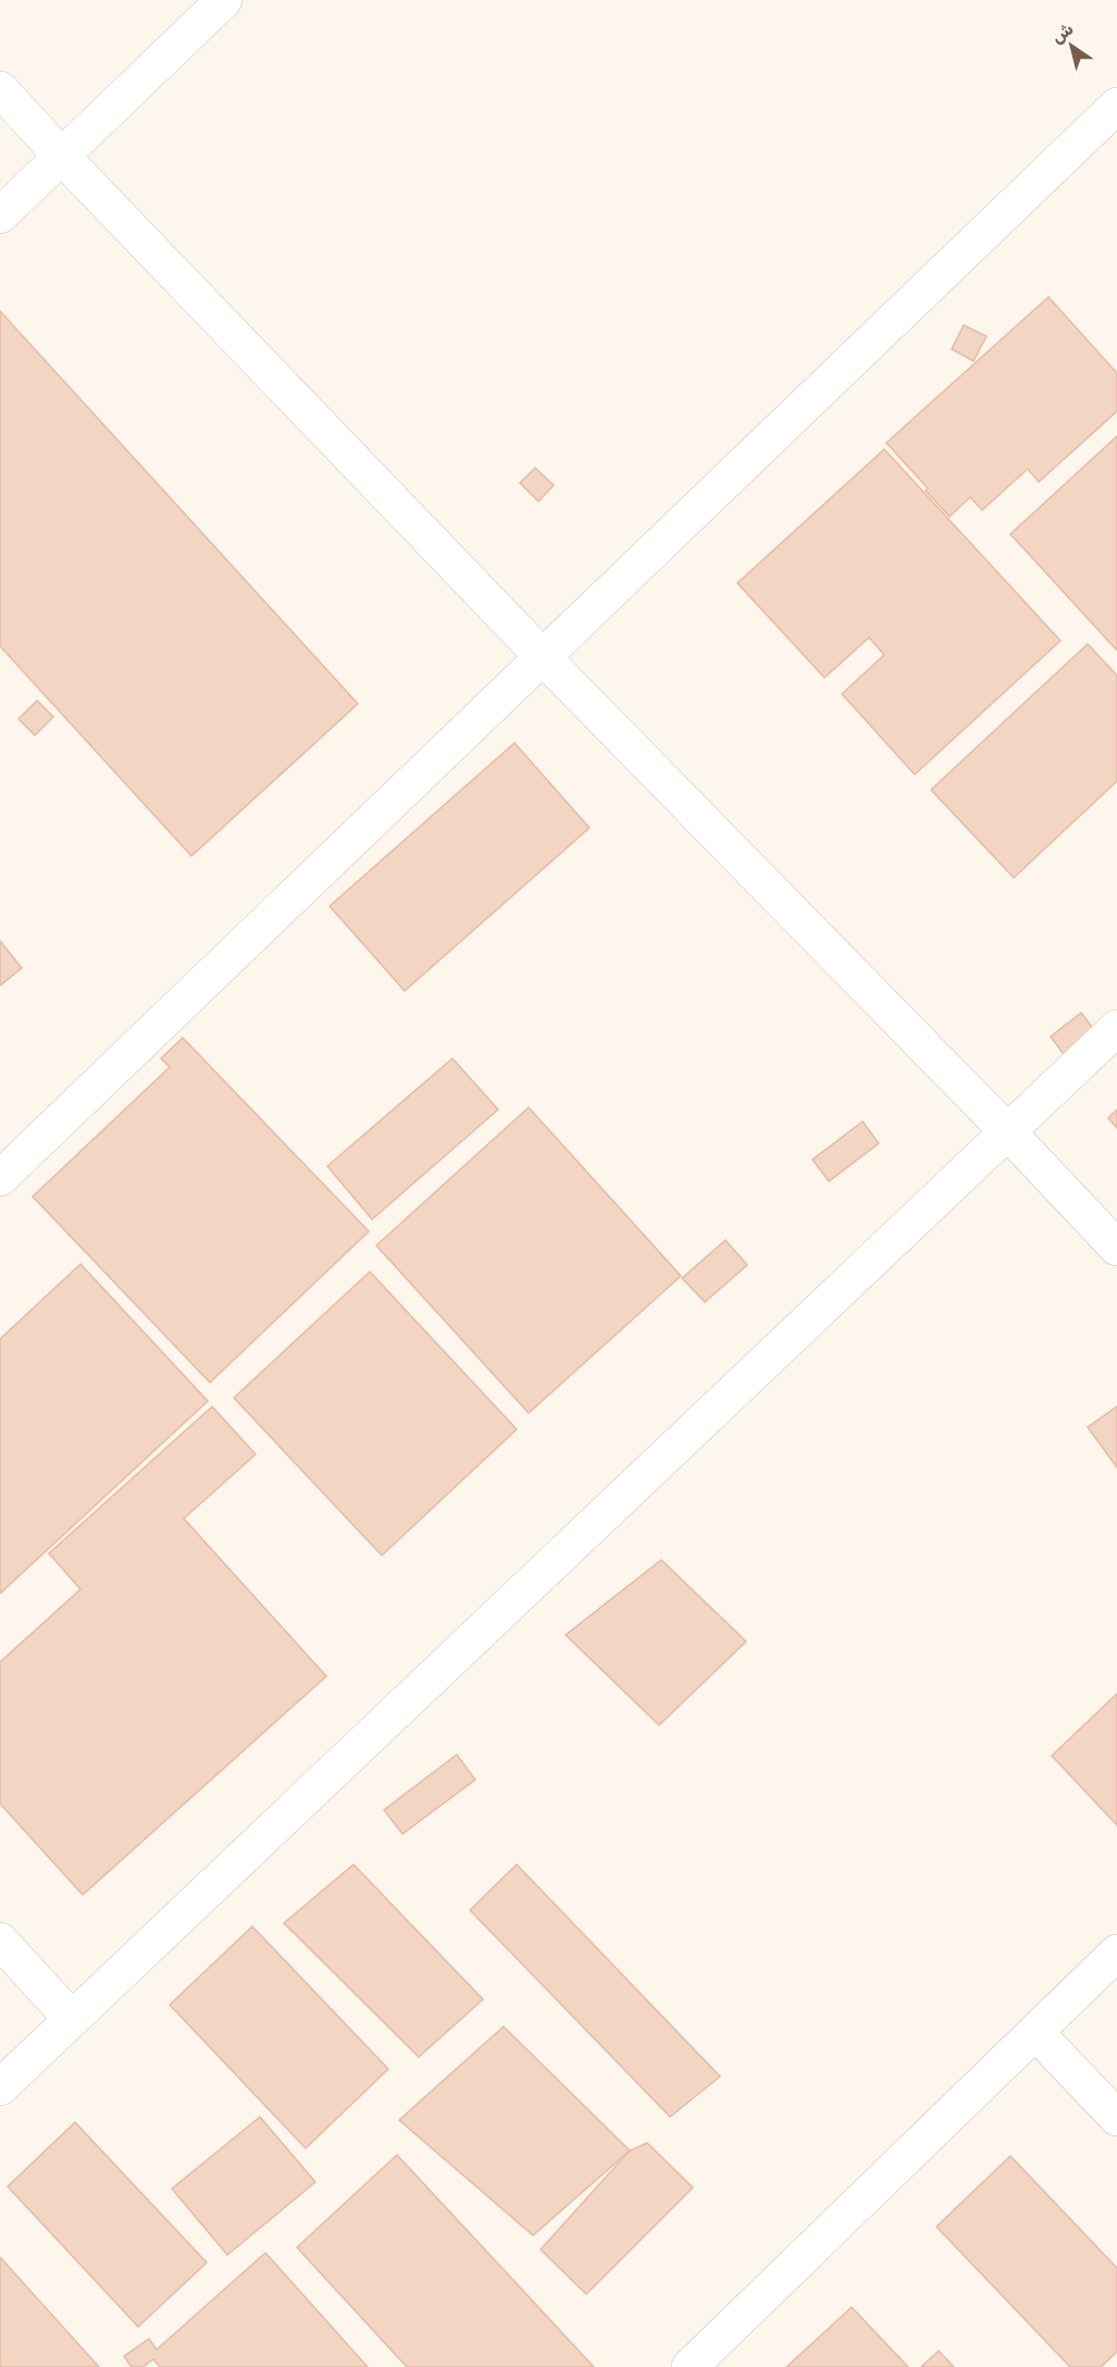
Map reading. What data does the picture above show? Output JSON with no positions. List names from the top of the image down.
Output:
{
  "north": "top left"
}
